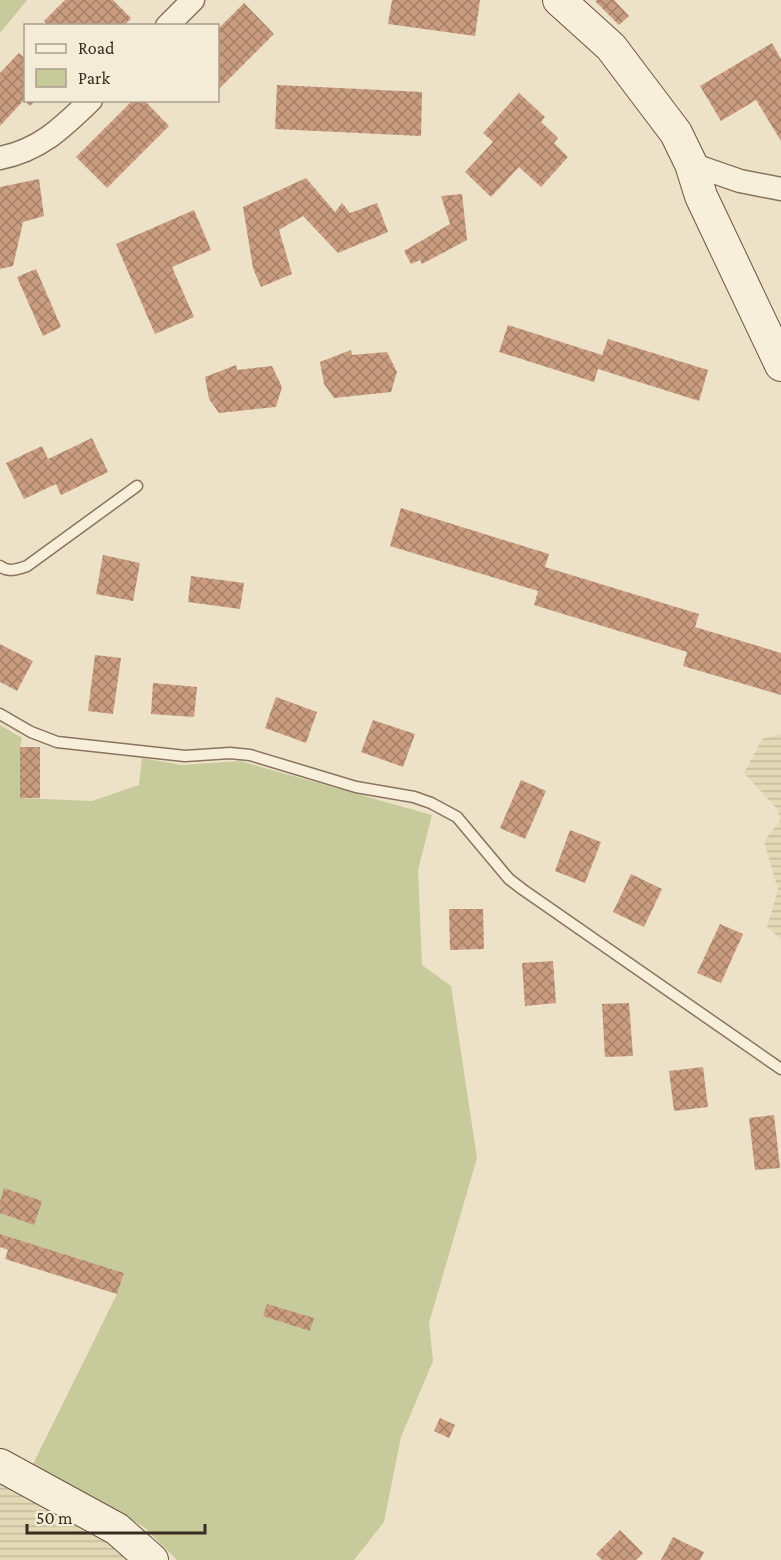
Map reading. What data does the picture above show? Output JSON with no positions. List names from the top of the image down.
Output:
{
  "legend": ["Road", "Park"],
  "scale_bar": "50 m"
}
